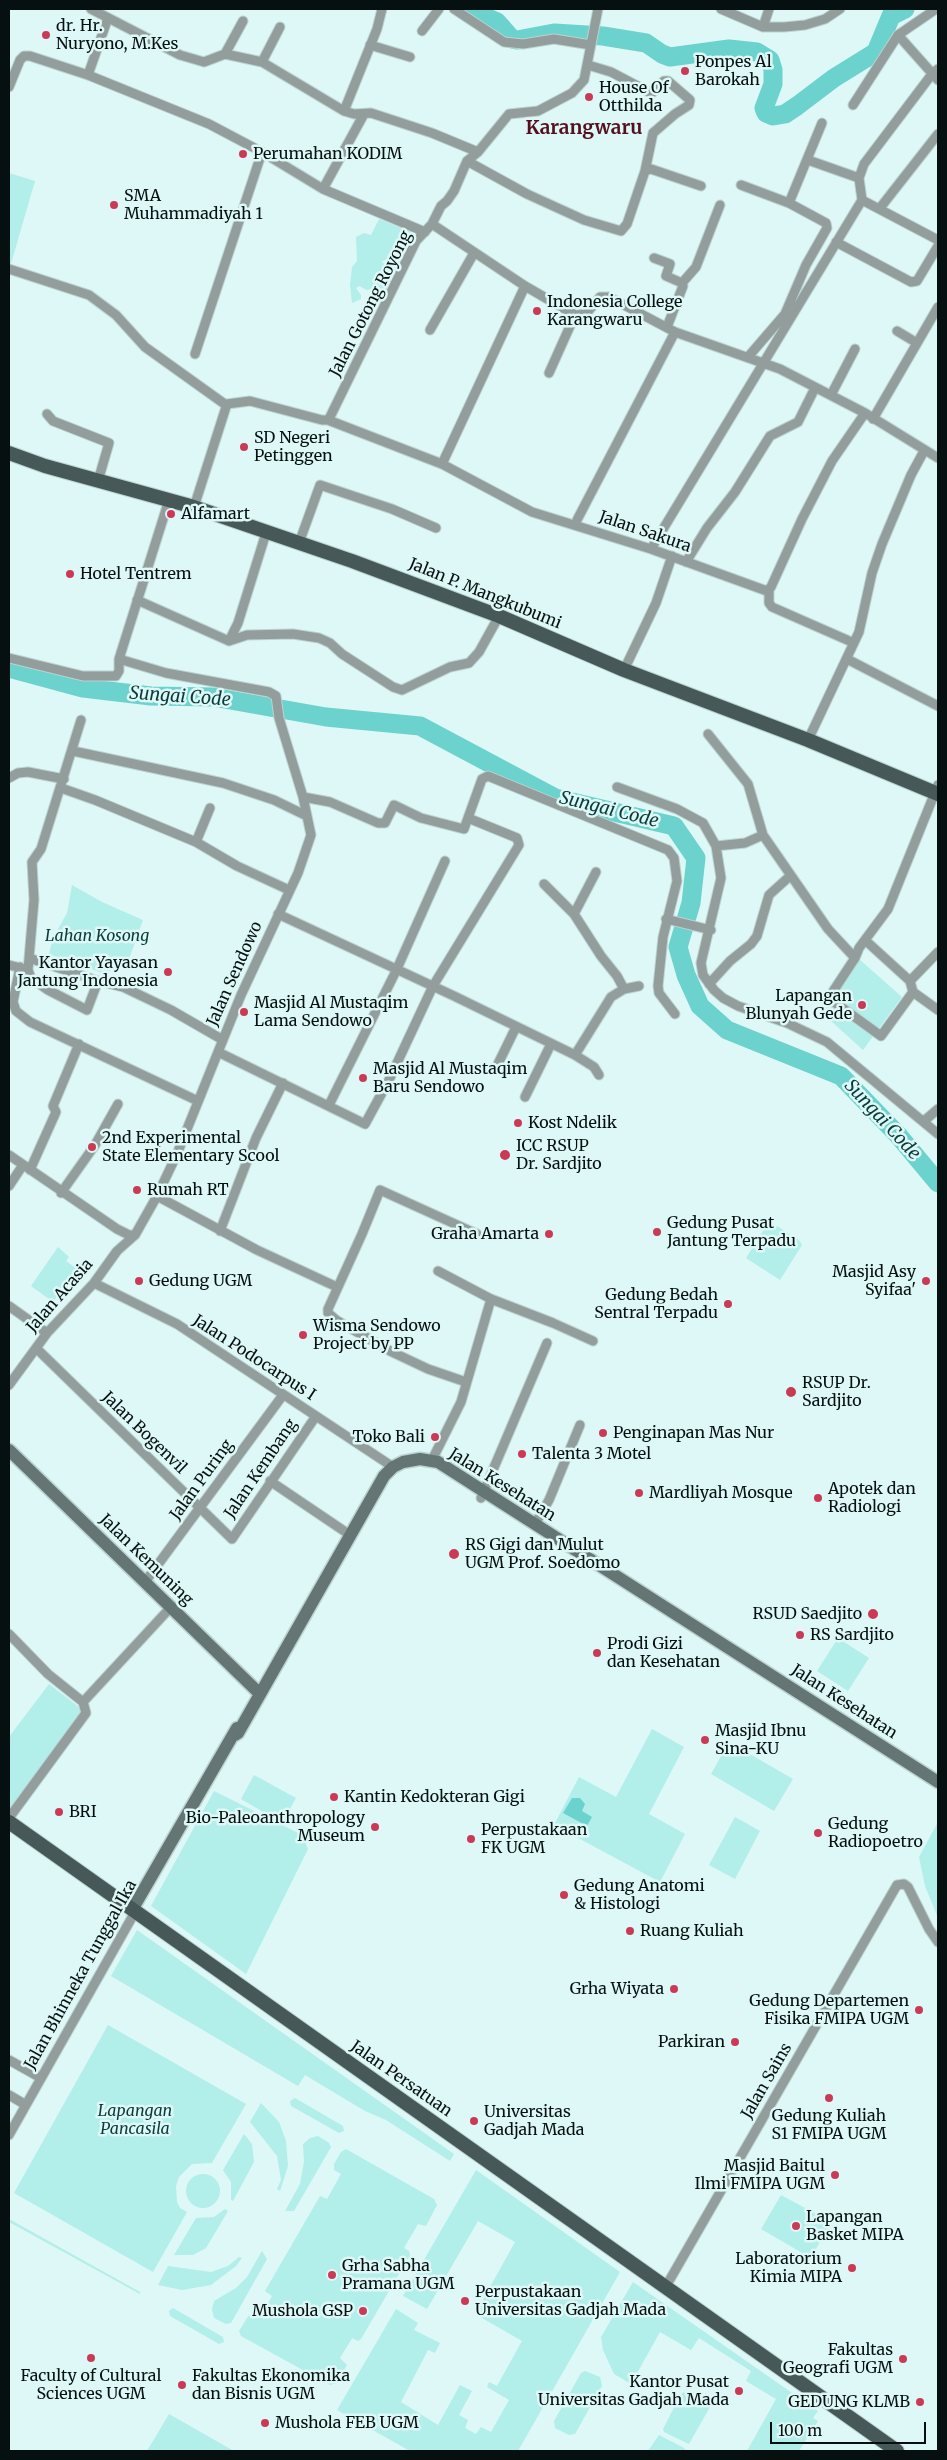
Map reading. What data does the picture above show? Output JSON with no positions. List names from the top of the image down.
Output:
{
  "streets": {
    "main road": ["Jalan P. Mangkubumi", "Jalan Persatuan"],
    "street": [
      "Jalan Gotong Royong",
      "Jalan Sakura",
      "Jalan Sendowo",
      "Jalan Acasia",
      "Jalan Podocarpus I",
      "Jalan Bogenvil",
      "Jalan Kembang",
      "Jalan Puring",
      "Jalan Kesehatan",
      "Jalan Kemuning",
      "Jalan Bhinneka Tunggal Ika",
      "Jalan Sains"
    ]
  },
  "crossings": [
    ["Jalan Gotong Royong", "Jalan Sakura"],
    ["Jalan Sendowo", "Jalan Acasia"],
    ["Jalan Acasia", "Jalan Podocarpus I"],
    ["Jalan Acasia", "Jalan Bogenvil"],
    ["Jalan Podocarpus I", "Jalan Kembang"],
    ["Jalan Podocarpus I", "Jalan Puring"],
    ["Jalan Podocarpus I", "Jalan Bhinneka Tunggal Ika"],
    ["Jalan Bogenvil", "Jalan Kembang"],
    ["Jalan Bogenvil", "Jalan Puring"],
    ["Jalan Puring", "Jalan Kemuning"],
    ["Jalan Kemuning", "Jalan Bhinneka Tunggal Ika"],
    ["Jalan Bhinneka Tunggal Ika", "Jalan Persatuan"],
    ["Jalan Persatuan", "Jalan Sains"]
  ],
  "districts": ["Karangwaru"],
  "water": ["Sungai Code"],
  "parks": ["Lahan Kosong", "Lapangan Pancasila"],
  "places": [
    "dr. Hr. Nuryono, M.Kes",
    "Ponpes Al Barokah",
    "House Of Otthilda",
    "Perumahan KODIM",
    "SMA Muhammadiyah 1",
    "Indonesia College Karangwaru",
    "SD Negeri Petinggen",
    "Alfamart",
    "Hotel Tentrem",
    "Kantor Yayasan Jantung Indonesia",
    "Lapangan Blunyah Gede",
    "Masjid Al Mustaqim Lama Sendowo",
    "Masjid Al Mustaqim Baru Sendowo",
    "Kost Ndelik",
    "2nd Experimental State Elementary Scool",
    "ICC RSUP Dr. Sardjito",
    "Rumah RT",
    "Gedung Pusat Jantung Terpadu",
    "Graha Amarta",
    "Gedung UGM",
    "Masjid Asy Syifaa'",
    "Gedung Bedah Sentral Terpadu",
    "Wisma Sendowo Project by PP",
    "RSUP Dr. Sardjito",
    "Penginapan Mas Nur",
    "Toko Bali",
    "Talenta 3 Motel",
    "Mardliyah Mosque",
    "Apotek dan Radiologi",
    "RS Gigi dan Mulut UGM Prof. Soedomo",
    "RSUD Saedjito",
    "RS Sardjito",
    "Prodi Gizi dan Kesehatan",
    "Masjid Ibnu Sina-KU",
    "Kantin Kedokteran Gigi",
    "BRI",
    "Bio-Paleoanthropology Museum",
    "Gedung Radiopoetro",
    "Perpustakaan FK UGM",
    "Gedung Anatomi & Histologi",
    "Ruang Kuliah",
    "Grha Wiyata",
    "Gedung Departemen Fisika FMIPA UGM",
    "Parkiran",
    "Gedung Kuliah S1 FMIPA UGM",
    "Universitas Gadjah Mada",
    "Masjid Baitul Ilmi FMIPA UGM",
    "Lapangan Basket MIPA",
    "Laboratorium Kimia MIPA",
    "Grha Sabha Pramana UGM",
    "Perpustakaan Universitas Gadjah Mada",
    "Mushola GSP",
    "Faculty of Cultural Sciences UGM",
    "Fakultas Geografi UGM",
    "Fakultas Ekonomika dan Bisnis UGM",
    "Kantor Pusat Universitas Gadjah Mada",
    "GEDUNG KLMB",
    "Mushola FEB UGM"
  ],
  "scale_bar": "100 m"
}
